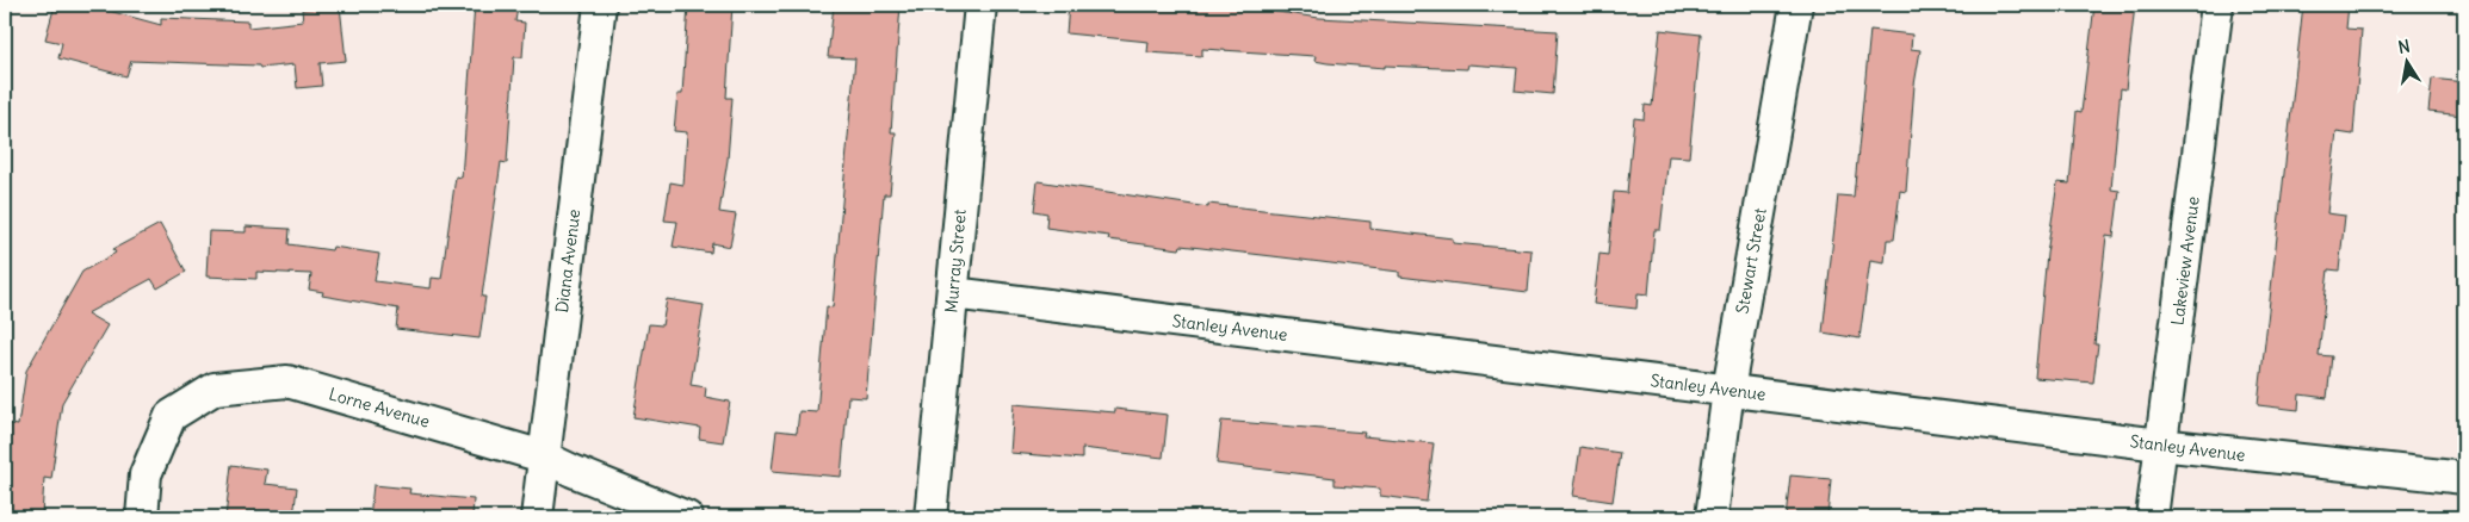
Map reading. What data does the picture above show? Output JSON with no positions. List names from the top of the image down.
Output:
{
  "streets": {
    "street": [
      "Diana Avenue",
      "Murray Street",
      "Stewart Street",
      "Lakeview Avenue",
      "Stanley Avenue",
      "Lorne Avenue"
    ]
  },
  "crossings": [
    ["Diana Avenue", "Lorne Avenue"],
    ["Murray Street", "Stanley Avenue"],
    ["Stewart Street", "Stanley Avenue"],
    ["Lakeview Avenue", "Stanley Avenue"]
  ],
  "north": "top"
}
